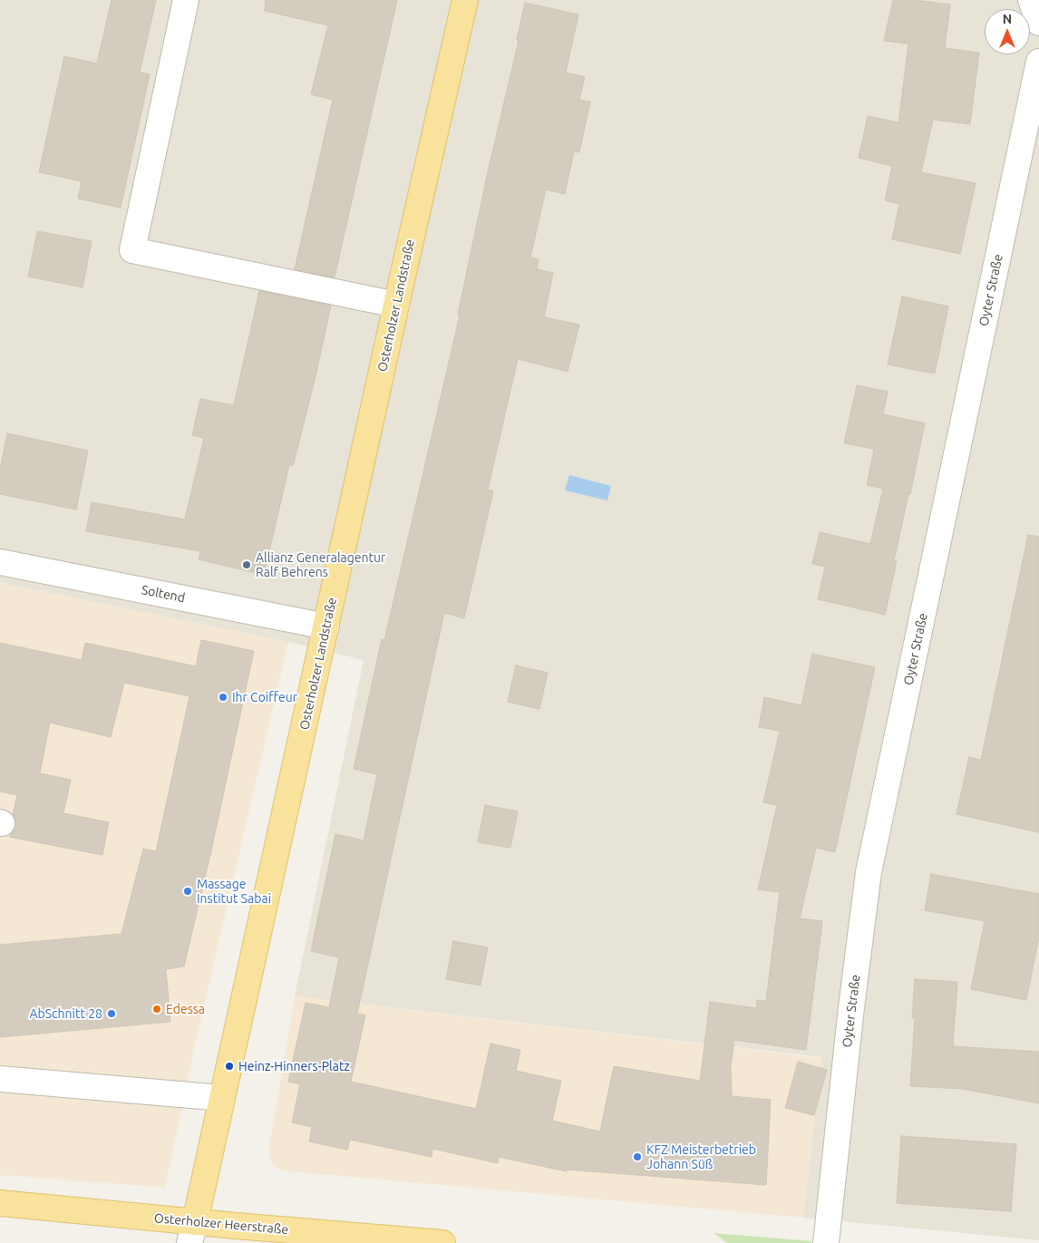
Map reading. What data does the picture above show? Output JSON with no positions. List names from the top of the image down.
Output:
{
  "streets": {
    "main road": ["Osterholzer Landstraße", "Osterholzer Heerstraße"],
    "street": ["Oyter Straße", "Soltend"]
  },
  "crossings": [
    ["Osterholzer Landstraße", "Soltend"],
    ["Osterholzer Landstraße", "Osterholzer Heerstraße"]
  ],
  "places": [
    "Allianz Generalagentur Ralf Behrens",
    "Ihr Coiffeur",
    "Massage Institut Sabai",
    "Edessa",
    "AbSchnitt 28",
    "Heinz-Hinners-Platz",
    "KFZ Meisterbetrieb Johann Süß"
  ],
  "north": "top"
}
